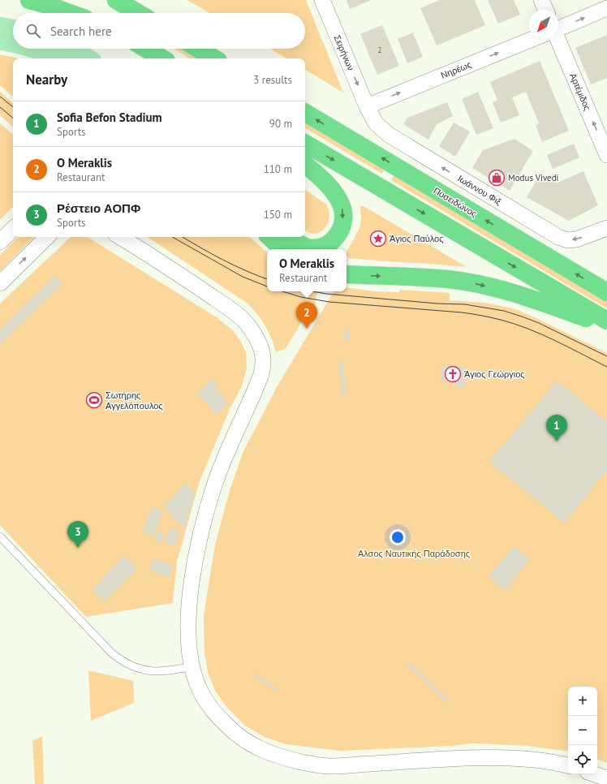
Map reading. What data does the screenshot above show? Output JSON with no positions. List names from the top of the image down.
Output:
{
  "streets": {
    "highway": ["Ποσειδώνος"],
    "street": [
      "Σειρήνων",
      "Νηρέως",
      "Αρτέμιδος",
      "Ιωάννου Φιξ"
    ]
  },
  "crossings": [
    ["Σειρήνων", "Νηρέως"],
    ["Σειρήνων", "Ιωάννου Φιξ"],
    ["Νηρέως", "Ιωάννου Φιξ"]
  ],
  "one_way": [
    "Σειρήνων",
    "Νηρέως",
    "Αρτέμιδος",
    "Ιωάννου Φιξ"
  ],
  "parks": ["Αλσος Ναυτικής Παράδοσης"],
  "places": {
    "shop": ["Modus Vivedi"],
    "place": ["Άγιος Παύλος"],
    "church": ["Άγιος Γεώργιος"],
    "sports": ["Σωτήρης Αγγελόπουλος"]
  },
  "house_numbers": ["2"],
  "north": "bottom left",
  "page": {
    "search": "Search here",
    "heading": ["Nearby", "3 results"],
    "list": [
      {
        "mark": "1",
        "name": "Sofia Befon Stadium",
        "note": "Sports",
        "value": "90 m"
      },
      {
        "mark": "2",
        "name": "O Meraklis",
        "note": "Restaurant",
        "value": "110 m"
      },
      {
        "mark": "3",
        "name": "Ρέστειο ΑΟΠΦ",
        "note": "Sports",
        "value": "150 m"
      }
    ],
    "popup": ["O Meraklis", "Restaurant"],
    "pins": ["2", "1", "3"],
    "map_buttons": ["+", "−"]
  }
}
